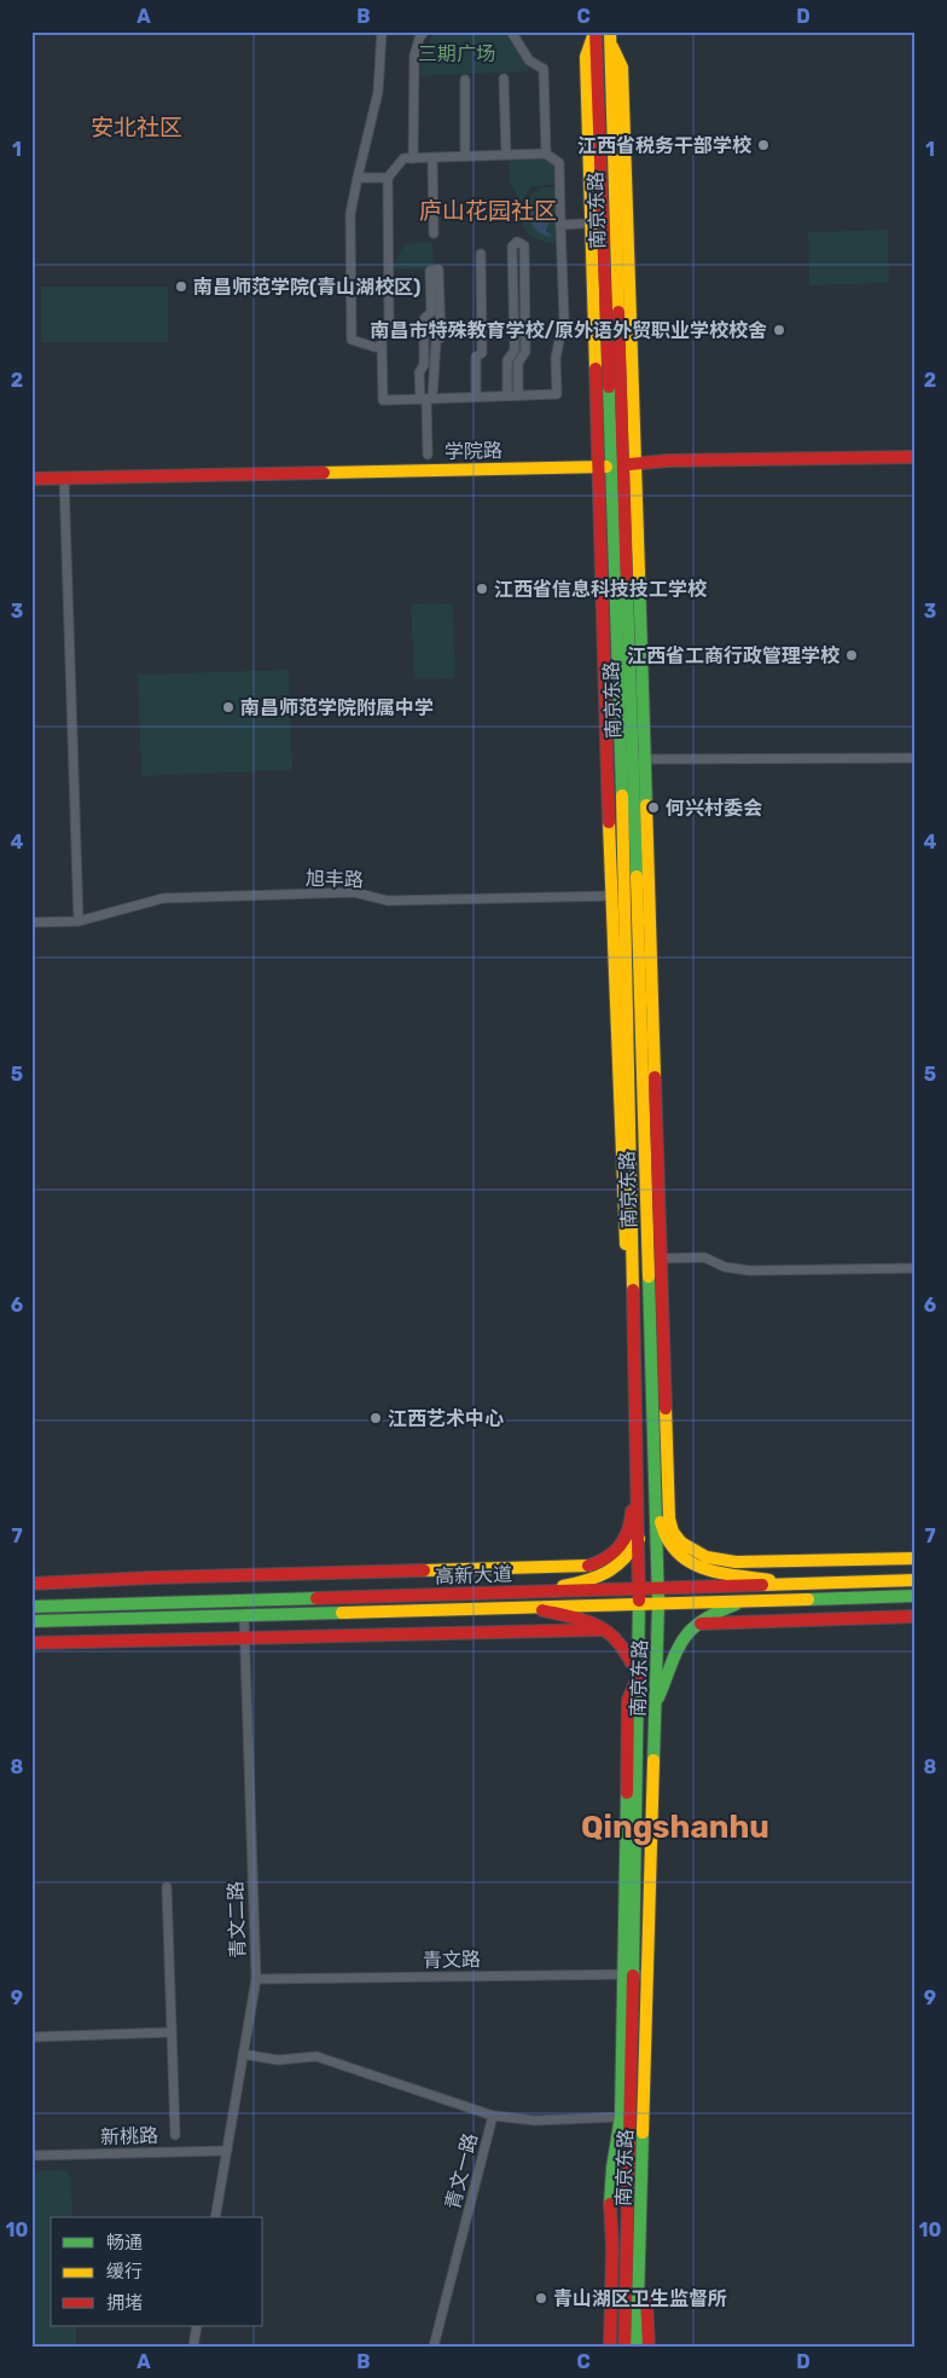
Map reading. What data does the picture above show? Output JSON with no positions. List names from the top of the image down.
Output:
{
  "streets": {
    "main road": ["南京东路", "学院路", "高新大道"],
    "street": [
      "旭丰路",
      "青文二路",
      "青文路",
      "新桃路",
      "青文一路"
    ]
  },
  "crossings": [
    ["南京东路", "学院路"],
    ["南京东路", "旭丰路"],
    ["南京东路", "高新大道"],
    ["南京东路", "青文路"],
    ["南京东路", "青文一路"],
    ["高新大道", "青文二路"],
    ["青文二路", "青文路"],
    ["青文二路", "新桃路"]
  ],
  "districts": ["安北社区", "庐山花园社区", "Qingshanhu"],
  "parks": ["三期广场"],
  "places": [
    "江西省税务干部学校",
    "南昌师范学院(青山湖校区)",
    "南昌市特殊教育学校/原外语外贸职业学校校舍",
    "江西省信息科技技工学校",
    "江西省工商行政管理学校",
    "南昌师范学院附属中学",
    "何兴村委会",
    "江西艺术中心",
    "青山湖区卫生监督所"
  ],
  "legend": ["畅通", "缓行", "拥堵"],
  "grid": {
    "columns": [
      "A",
      "B",
      "C",
      "D"
    ],
    "rows": [
      "1",
      "2",
      "3",
      "4",
      "5",
      "6",
      "7",
      "8",
      "9",
      "10"
    ]
  }
}
